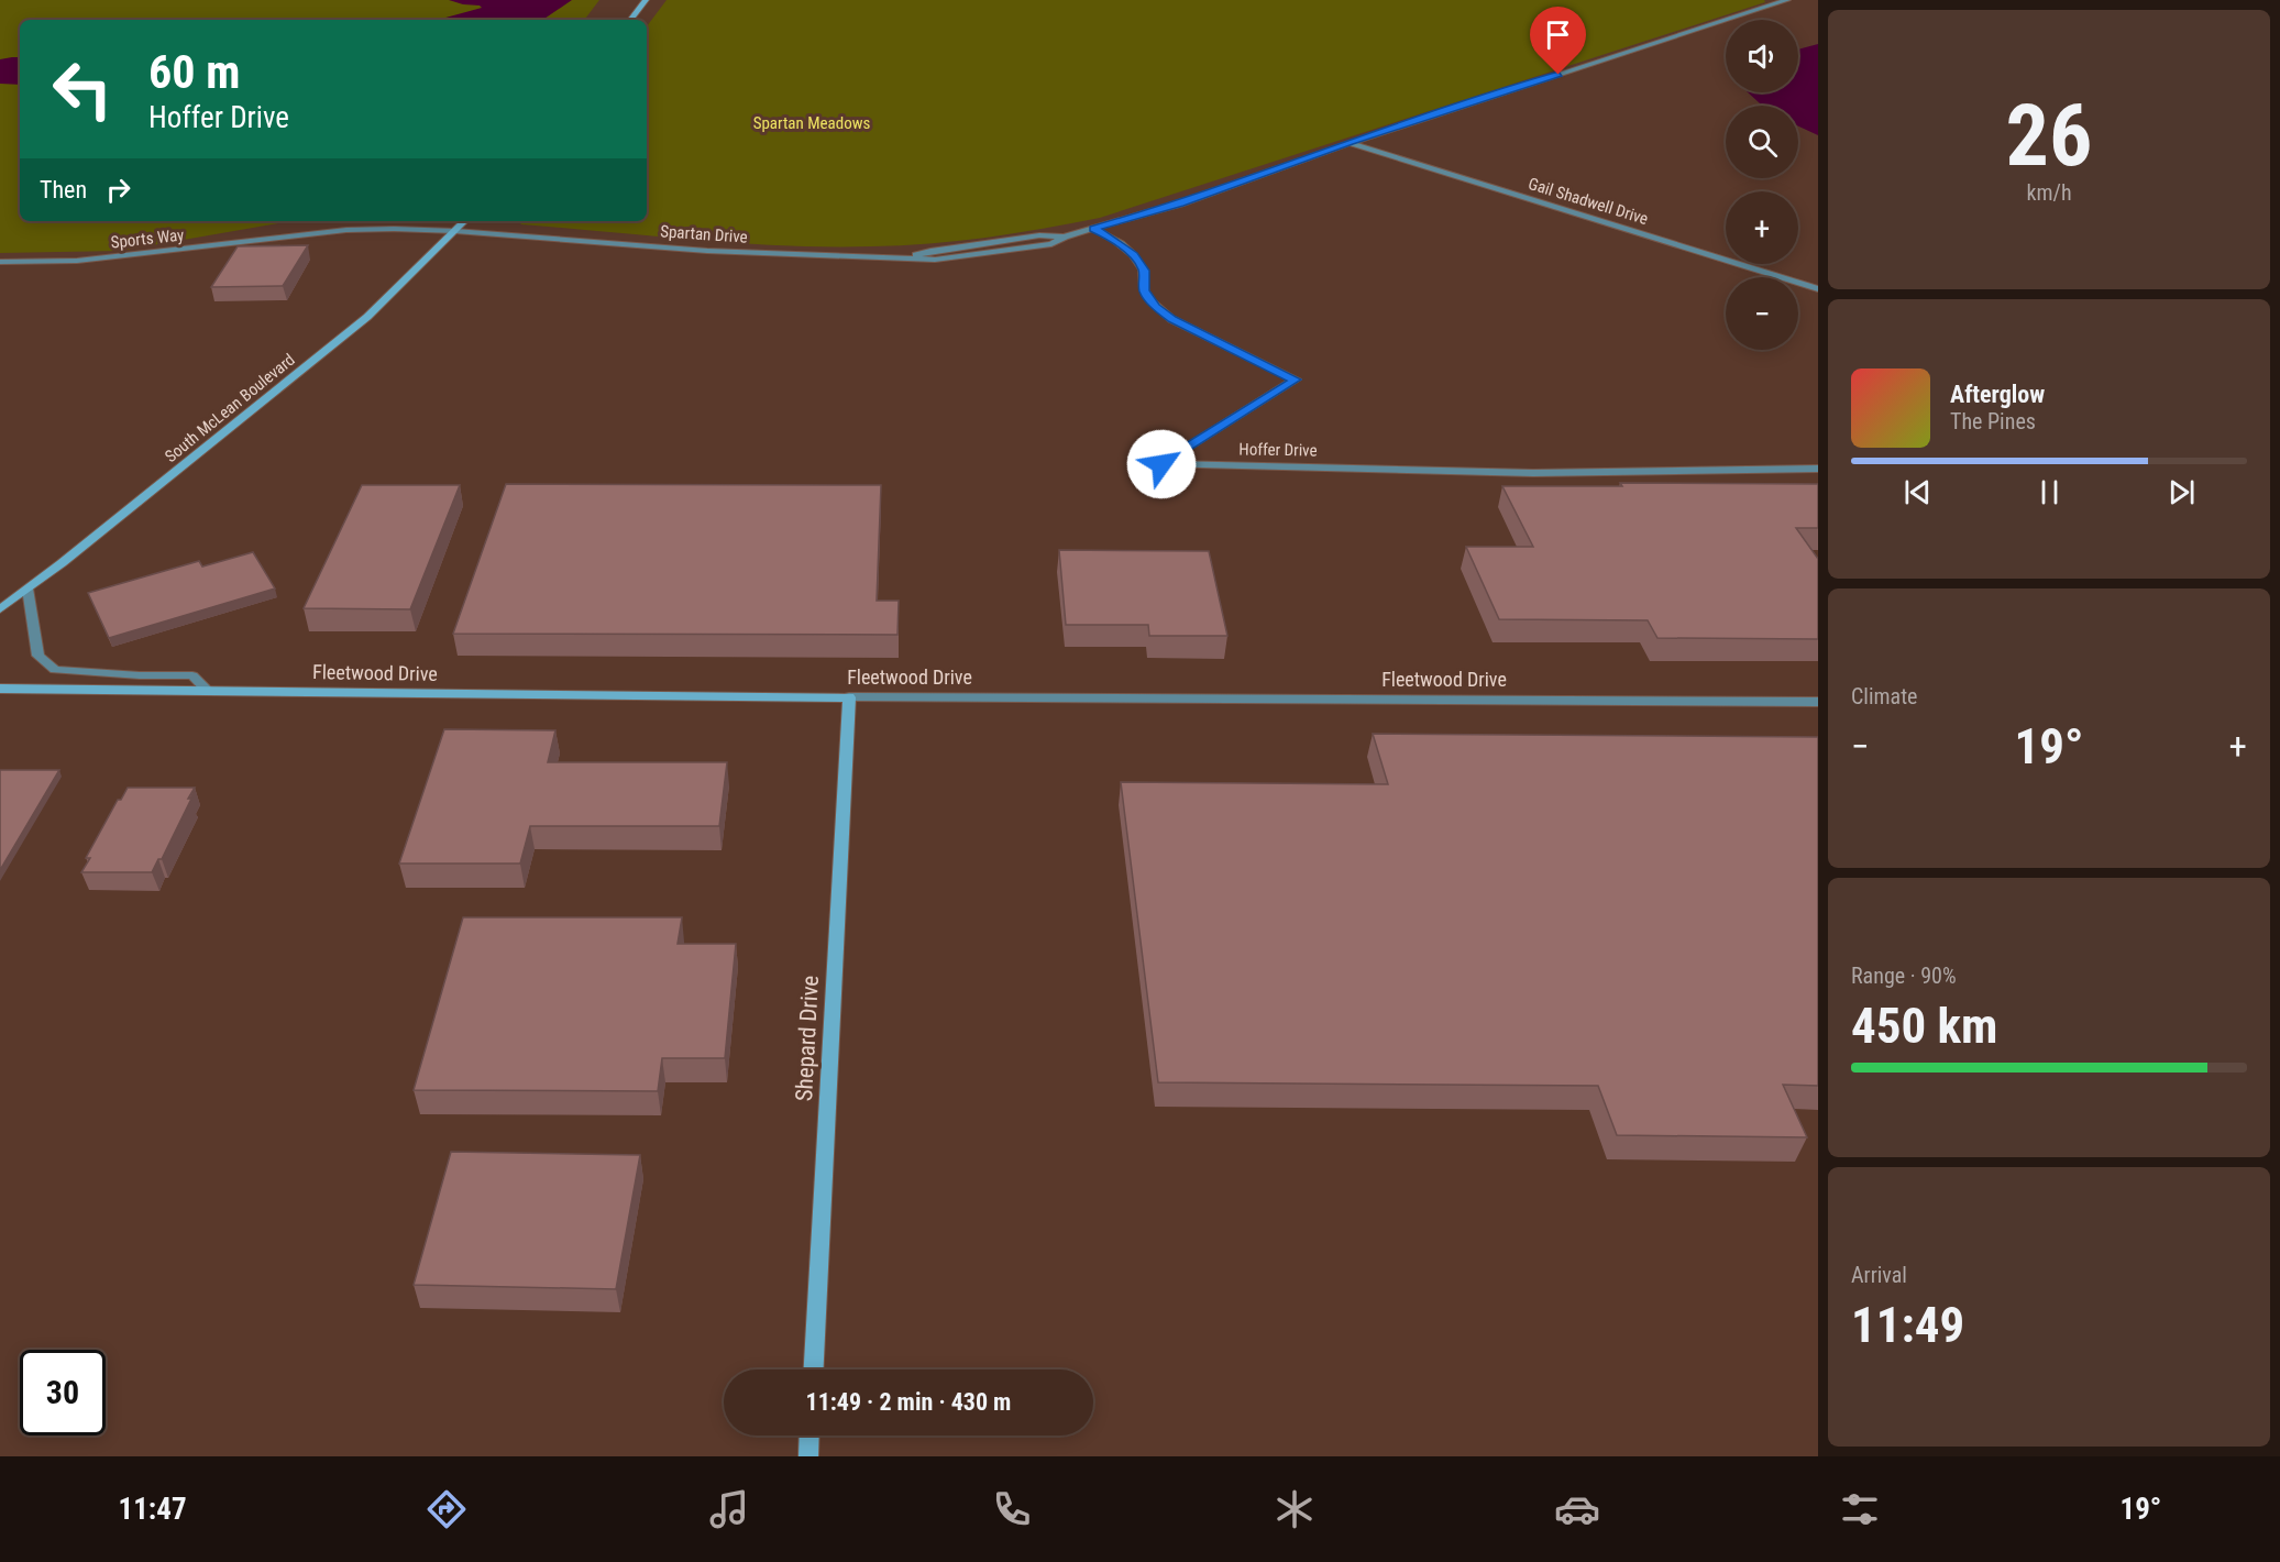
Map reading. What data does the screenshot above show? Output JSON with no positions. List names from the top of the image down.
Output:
{
  "streets": {
    "street": [
      "Gail Shadwell Drive",
      "Spartan Drive",
      "Sports Way",
      "South McLean Boulevard",
      "Hoffer Drive",
      "Fleetwood Drive",
      "Shepard Drive"
    ]
  },
  "crossings": [
    ["Gail Shadwell Drive", "Spartan Drive"],
    ["Spartan Drive", "Sports Way"],
    ["Spartan Drive", "South McLean Boulevard"],
    ["Spartan Drive", "Hoffer Drive"],
    ["Sports Way", "South McLean Boulevard"],
    ["Fleetwood Drive", "Shepard Drive"]
  ],
  "parks": ["Spartan Meadows"],
  "page": {
    "tile": [
      ["26", "km/h"],
      "Climate",
      ["Range · 90%", "450 km"],
      ["Arrival", "11:49"]
    ],
    "map_buttons": ["+", "−"],
    "turn": ["60 m", "Hoffer Drive"],
    "then": "Then",
    "song": ["Afterglow", "The Pines"],
    "heat": ["−", "19°", "+"],
    "limit": "30",
    "trip": "11:49 · 2 min · 430 m",
    "tabs": ["11:47", "19°"]
  }
}
